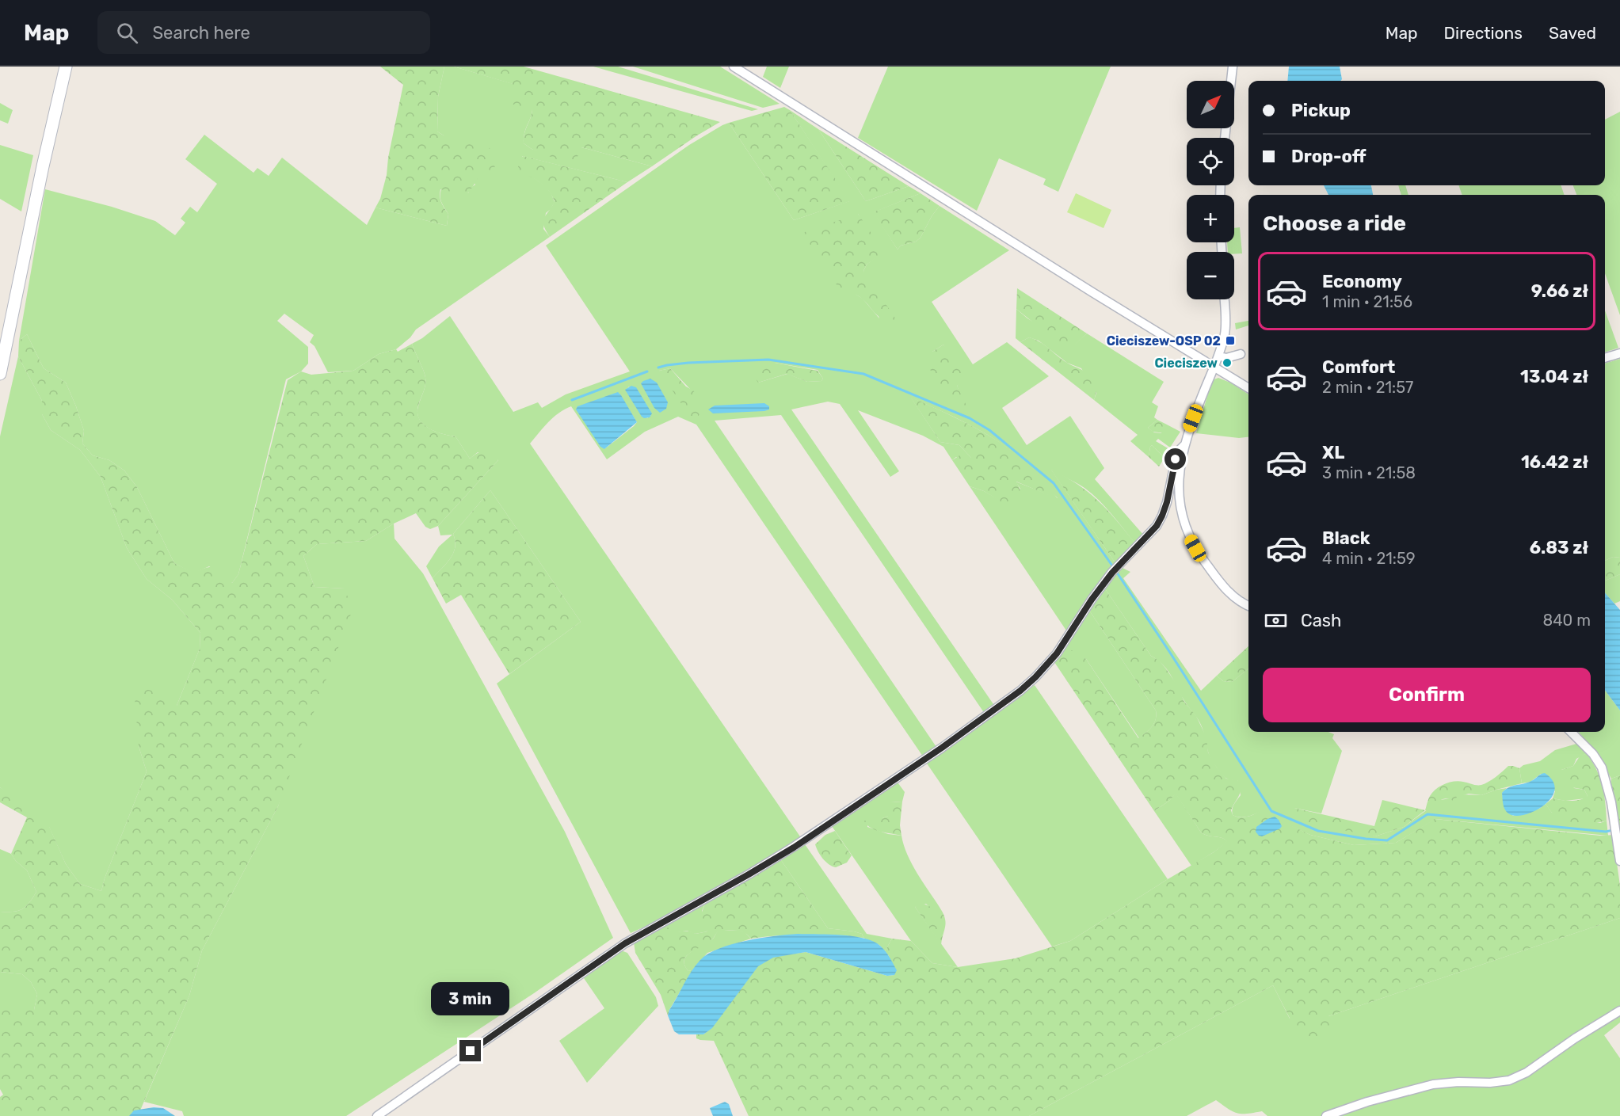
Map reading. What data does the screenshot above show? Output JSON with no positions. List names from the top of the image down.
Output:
{
  "places": {
    "transit": ["Cieciszew-OSP 02"],
    "other": ["Cieciszew"]
  },
  "north": "top right",
  "page": {
    "header": "Map",
    "search": "Search here",
    "nav": ["Map", "Directions", "Saved"],
    "map_buttons": ["+", "−"],
    "banner": ["Pickup", "Drop-off"],
    "heading": "Choose a ride",
    "list": [
      {
        "name": "Economy",
        "note": "1 min · 21:56",
        "value": "9.66 zł"
      },
      {
        "name": "Comfort",
        "note": "2 min · 21:57",
        "value": "13.04 zł"
      },
      {
        "name": "XL",
        "note": "3 min · 21:58",
        "value": "16.42 zł"
      },
      {
        "name": "Black",
        "note": "4 min · 21:59",
        "value": "6.83 zł"
      }
    ],
    "pay": ["Cash", "840 m"],
    "buttons": "Confirm",
    "bubble": "3 min"
  }
}
